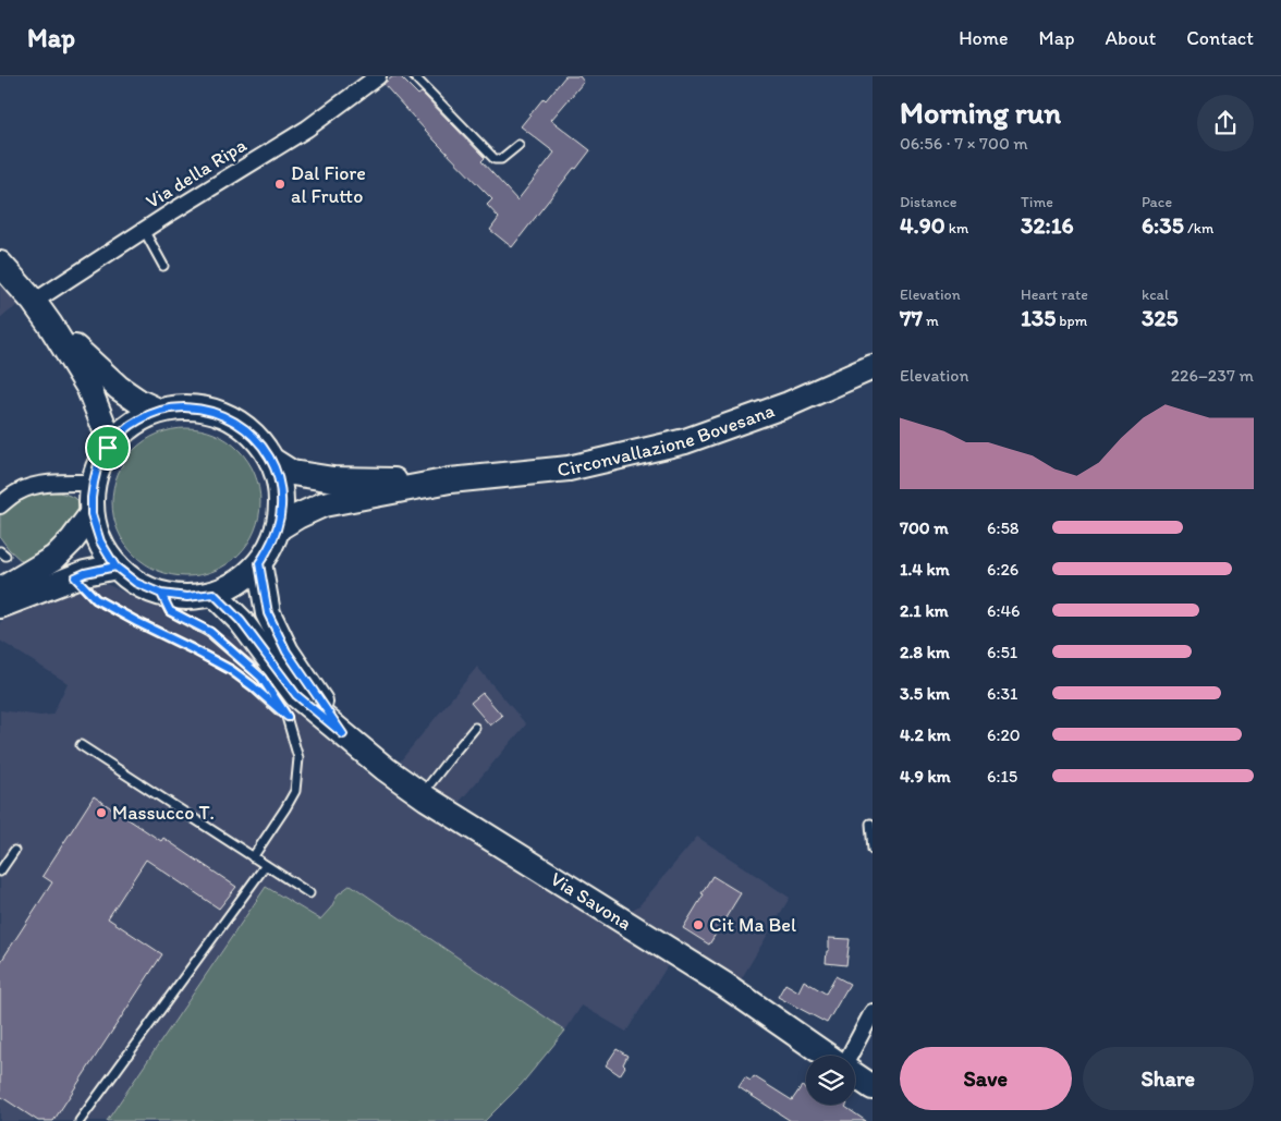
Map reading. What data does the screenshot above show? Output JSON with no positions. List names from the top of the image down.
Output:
{
  "streets": {
    "main road": ["Circonvallazione Bovesana", "Via Savona"],
    "street": ["Via della Ripa"]
  },
  "crossings": [
    ["Circonvallazione Bovesana", "Via Savona"]
  ],
  "places": ["Dal Fiore al Frutto", "Massucco T.", "Cit Ma Bel"],
  "page": {
    "header": "Map",
    "nav": [
      "Home",
      "Map",
      "About",
      "Contact"
    ],
    "heading": ["Morning run", "06:56 · 7 × 700 m"],
    "stats": [
      ["Distance", "4.90 km"],
      ["Time", "32:16"],
      ["Pace", "6:35 /km"],
      ["Elevation", "77 m"],
      ["Heart rate", "135 bpm"],
      ["kcal", "325"]
    ],
    "chart": ["Elevation", "226–237 m"],
    "list": [
      {
        "name": "700 m",
        "note": "6:58"
      },
      {
        "name": "1.4 km",
        "note": "6:26"
      },
      {
        "name": "2.1 km",
        "note": "6:46"
      },
      {
        "name": "2.8 km",
        "note": "6:51"
      },
      {
        "name": "3.5 km",
        "note": "6:31"
      },
      {
        "name": "4.2 km",
        "note": "6:20"
      },
      {
        "name": "4.9 km",
        "note": "6:15"
      }
    ],
    "buttons": ["Save", "Share"]
  }
}
